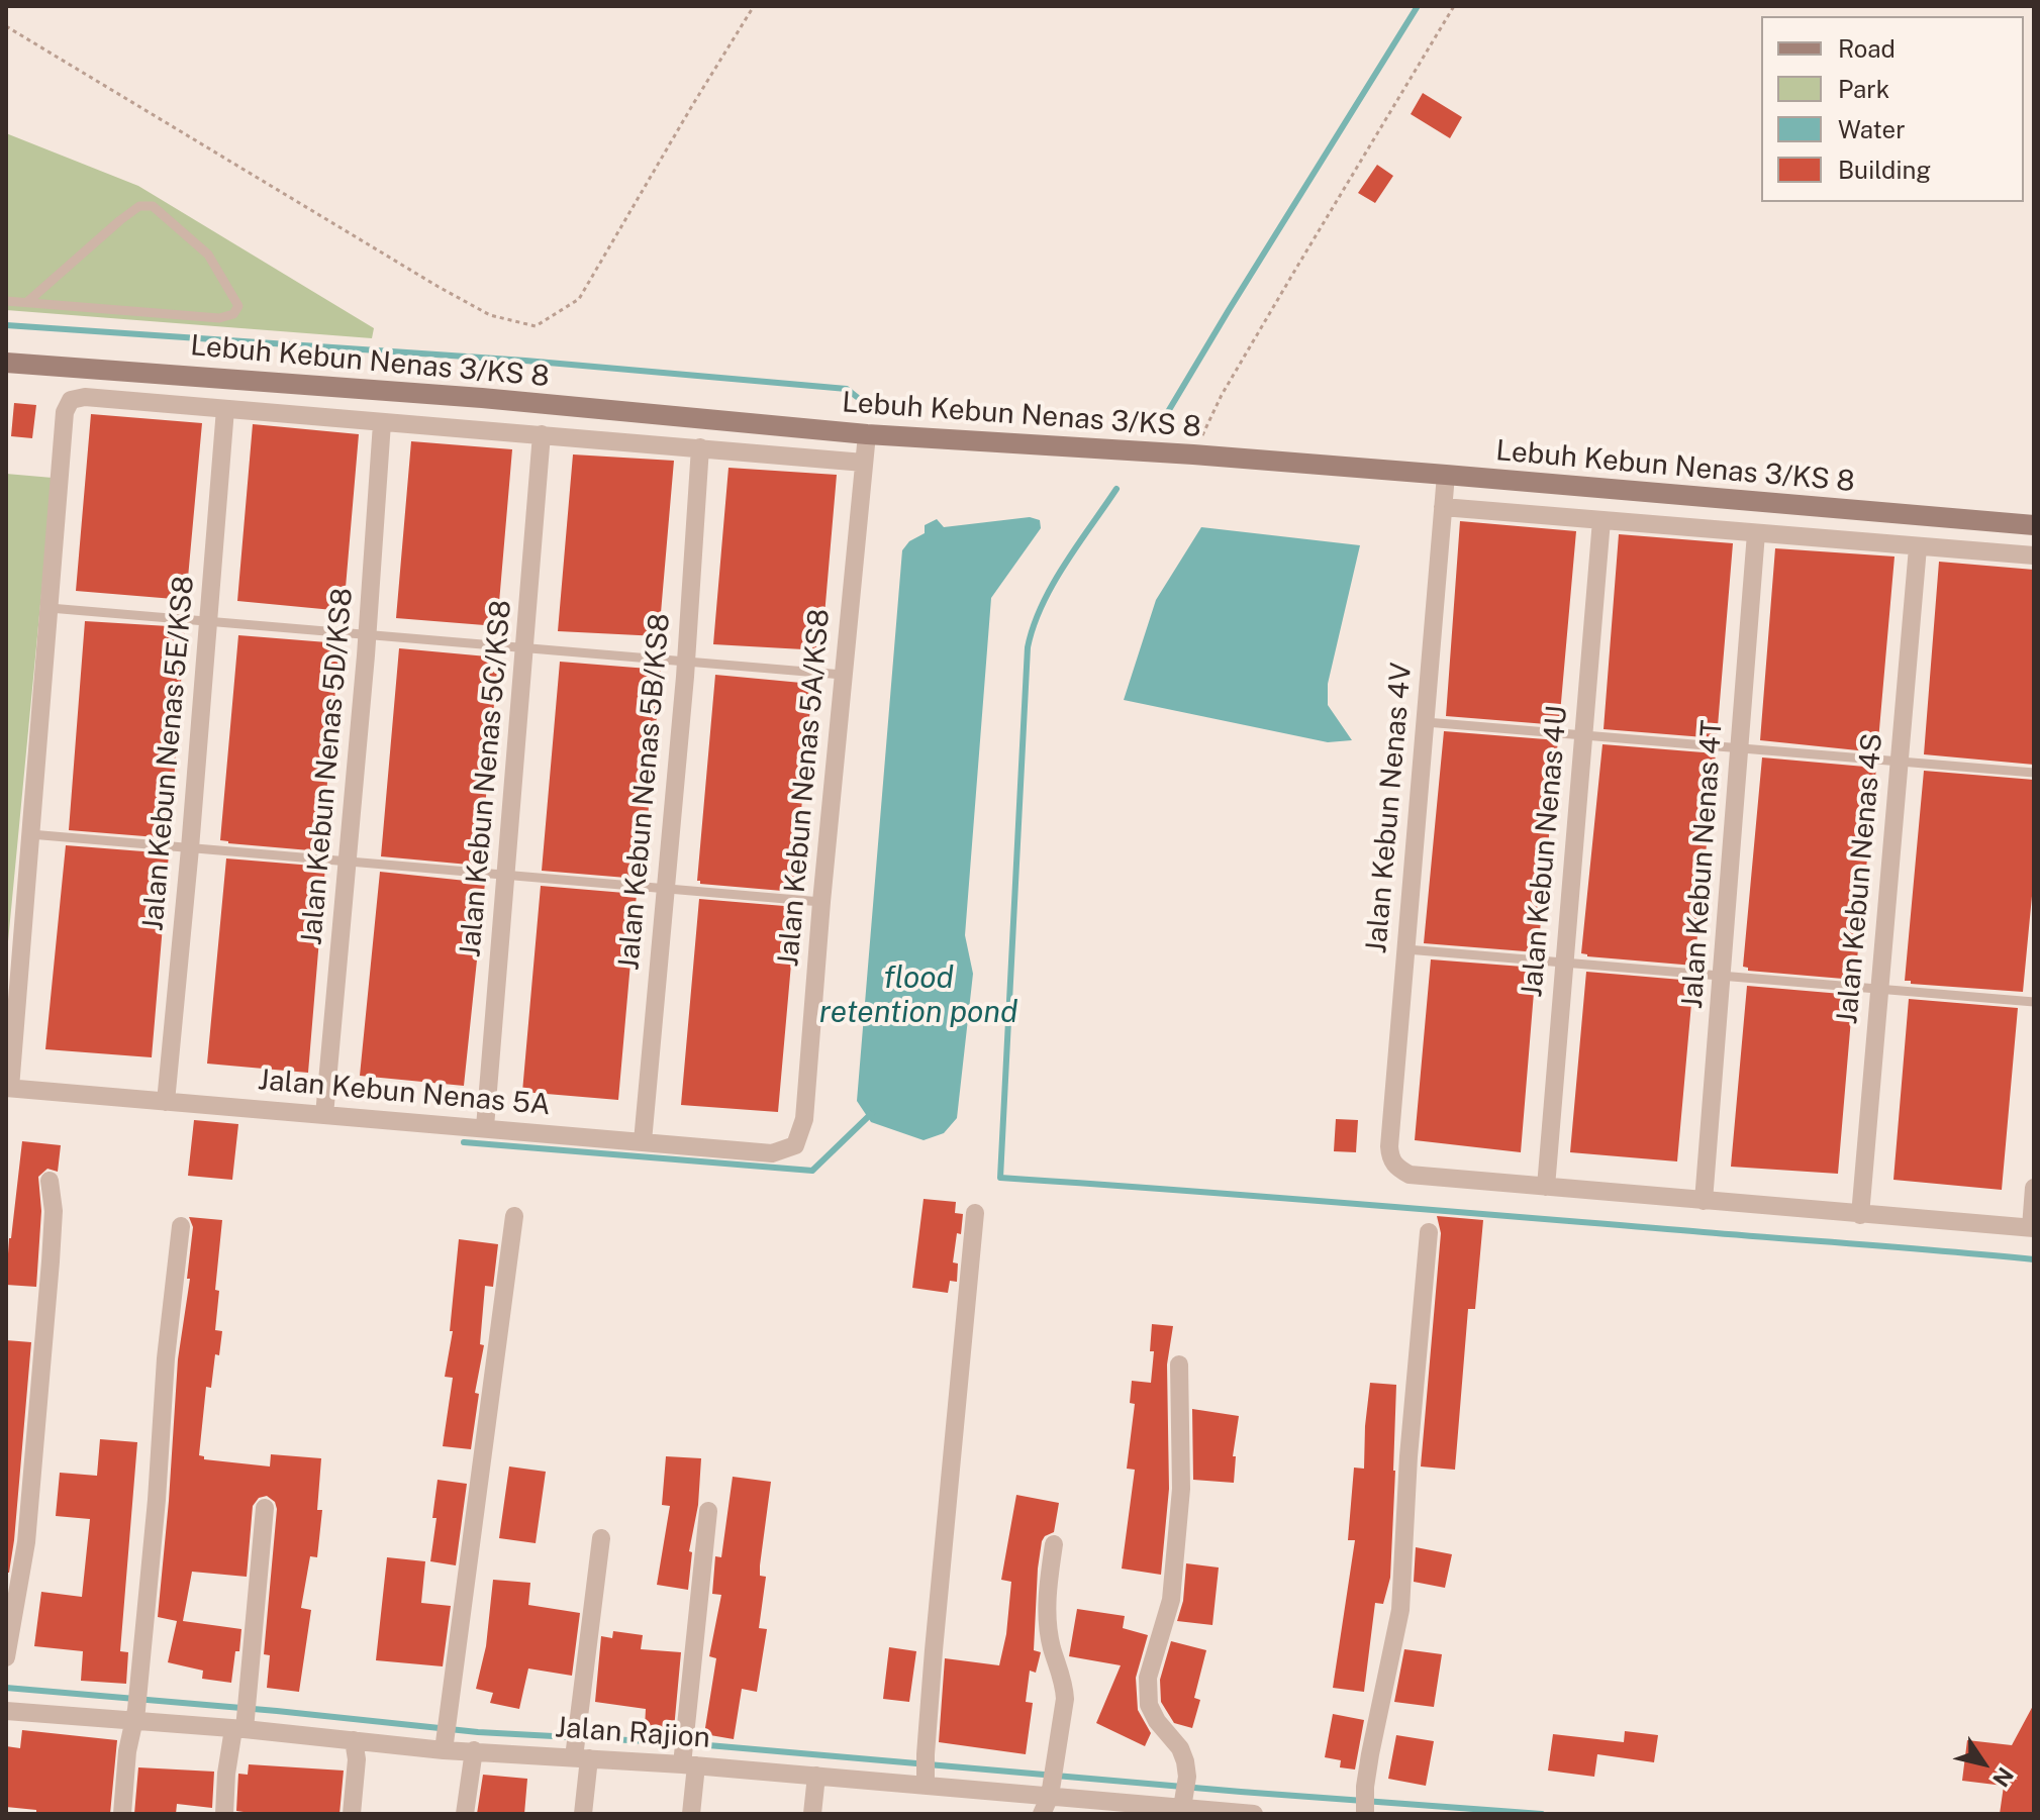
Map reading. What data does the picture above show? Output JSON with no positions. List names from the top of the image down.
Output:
{
  "streets": {
    "street": [
      "Lebuh Kebun Nenas 3/KS 8",
      "Jalan Kebun Nenas 5E/KS8",
      "Jalan Kebun Nenas 5D/KS8",
      "Jalan Kebun Nenas 5C/KS8",
      "Jalan Kebun Nenas 5A/KS8",
      "Jalan Kebun Nenas 5B/KS8",
      "Jalan Kebun Nenas 4V",
      "Jalan Kebun Nenas 4U",
      "Jalan Kebun Nenas 4T",
      "Jalan Kebun Nenas 4S",
      "Jalan Kebun Nenas 5A",
      "Jalan Rajion"
    ]
  },
  "crossings": [
    ["Lebuh Kebun Nenas 3/KS 8", "Jalan Kebun Nenas 5A/KS8"],
    ["Lebuh Kebun Nenas 3/KS 8", "Jalan Kebun Nenas 4V"],
    ["Jalan Kebun Nenas 5E/KS8", "Jalan Kebun Nenas 5A"],
    ["Jalan Kebun Nenas 5D/KS8", "Jalan Kebun Nenas 5A"],
    ["Jalan Kebun Nenas 5C/KS8", "Jalan Kebun Nenas 5A"],
    ["Jalan Kebun Nenas 5A/KS8", "Jalan Kebun Nenas 5A"],
    ["Jalan Kebun Nenas 5B/KS8", "Jalan Kebun Nenas 5A"],
    ["Jalan Kebun Nenas 4V", "Jalan Kebun Nenas 4U"]
  ],
  "water": ["flood retention pond"],
  "legend": [
    "Road",
    "Park",
    "Water",
    "Building"
  ],
  "north": "bottom right"
}
